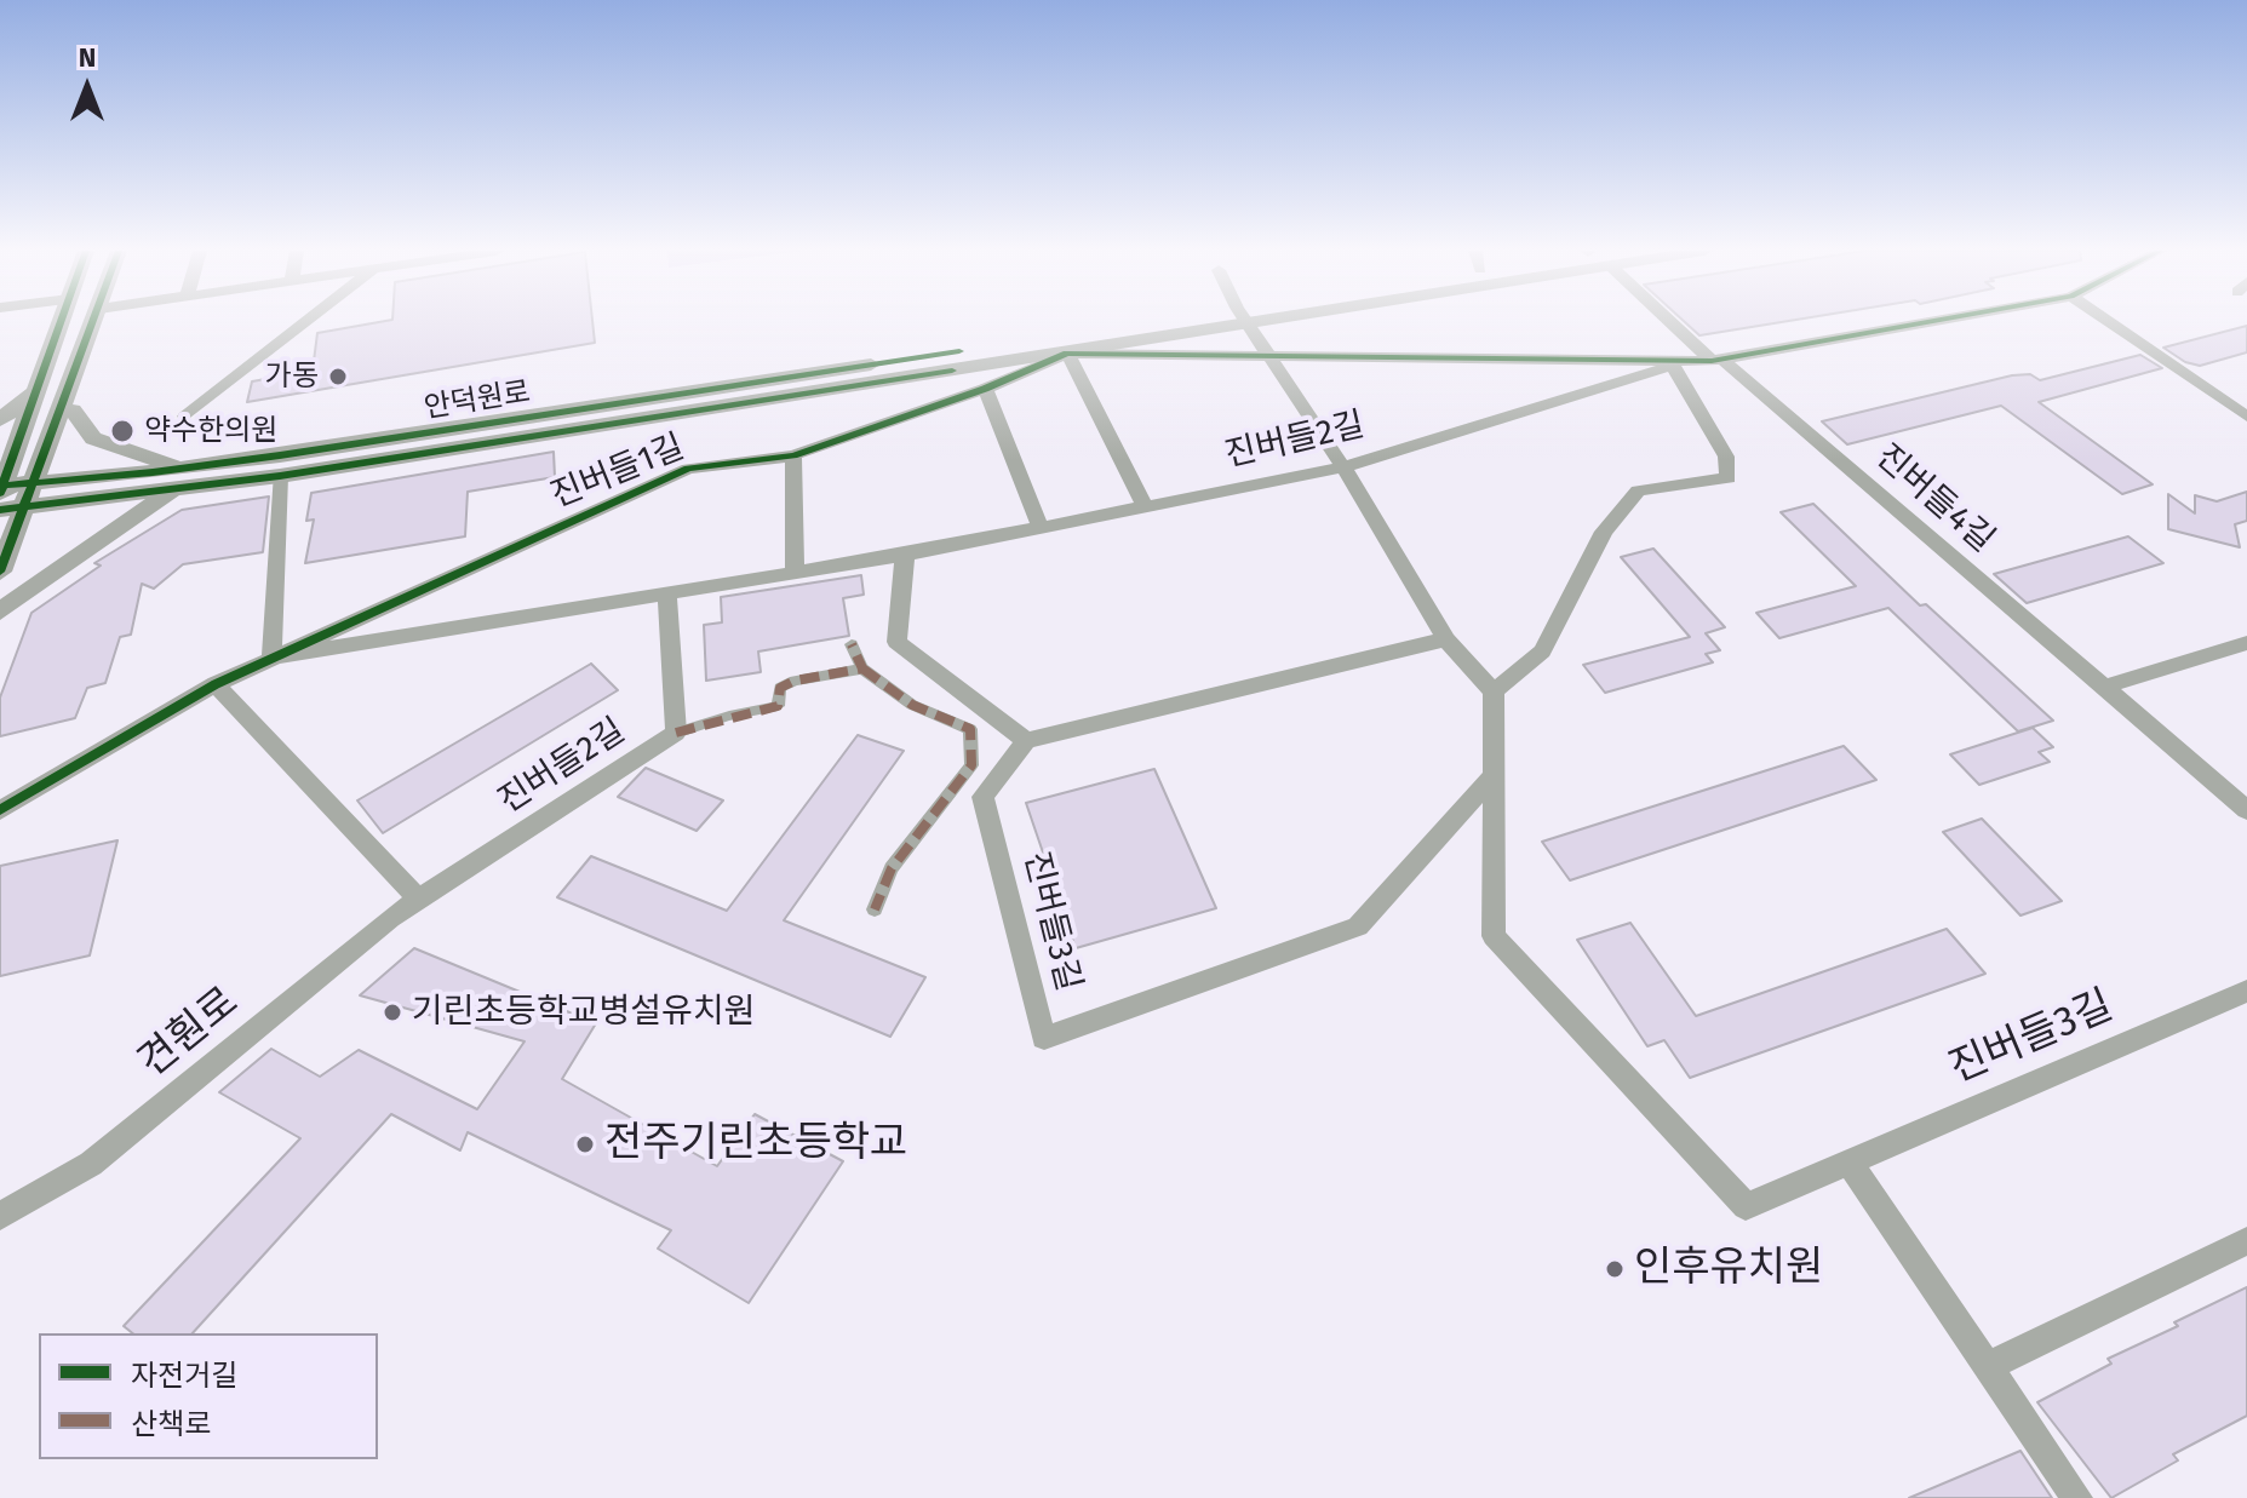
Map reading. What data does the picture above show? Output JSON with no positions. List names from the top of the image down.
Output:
{
  "streets": {
    "street": [
      "안덕원로",
      "진버들2길",
      "진버들1길",
      "진버들4길",
      "진버들3길",
      "견훤로"
    ]
  },
  "crossings": [
    ["안덕원로", "진버들1길"],
    ["진버들2길", "진버들1길"],
    ["진버들2길", "진버들4길"],
    ["진버들2길", "견훤로"],
    ["진버들1길", "진버들4길"]
  ],
  "places": [
    "가동",
    "약수한의원",
    "기린초등학교병설유치원",
    "전주기린초등학교",
    "인후유치원"
  ],
  "legend": ["자전거길", "산책로"],
  "north": "top"
}
